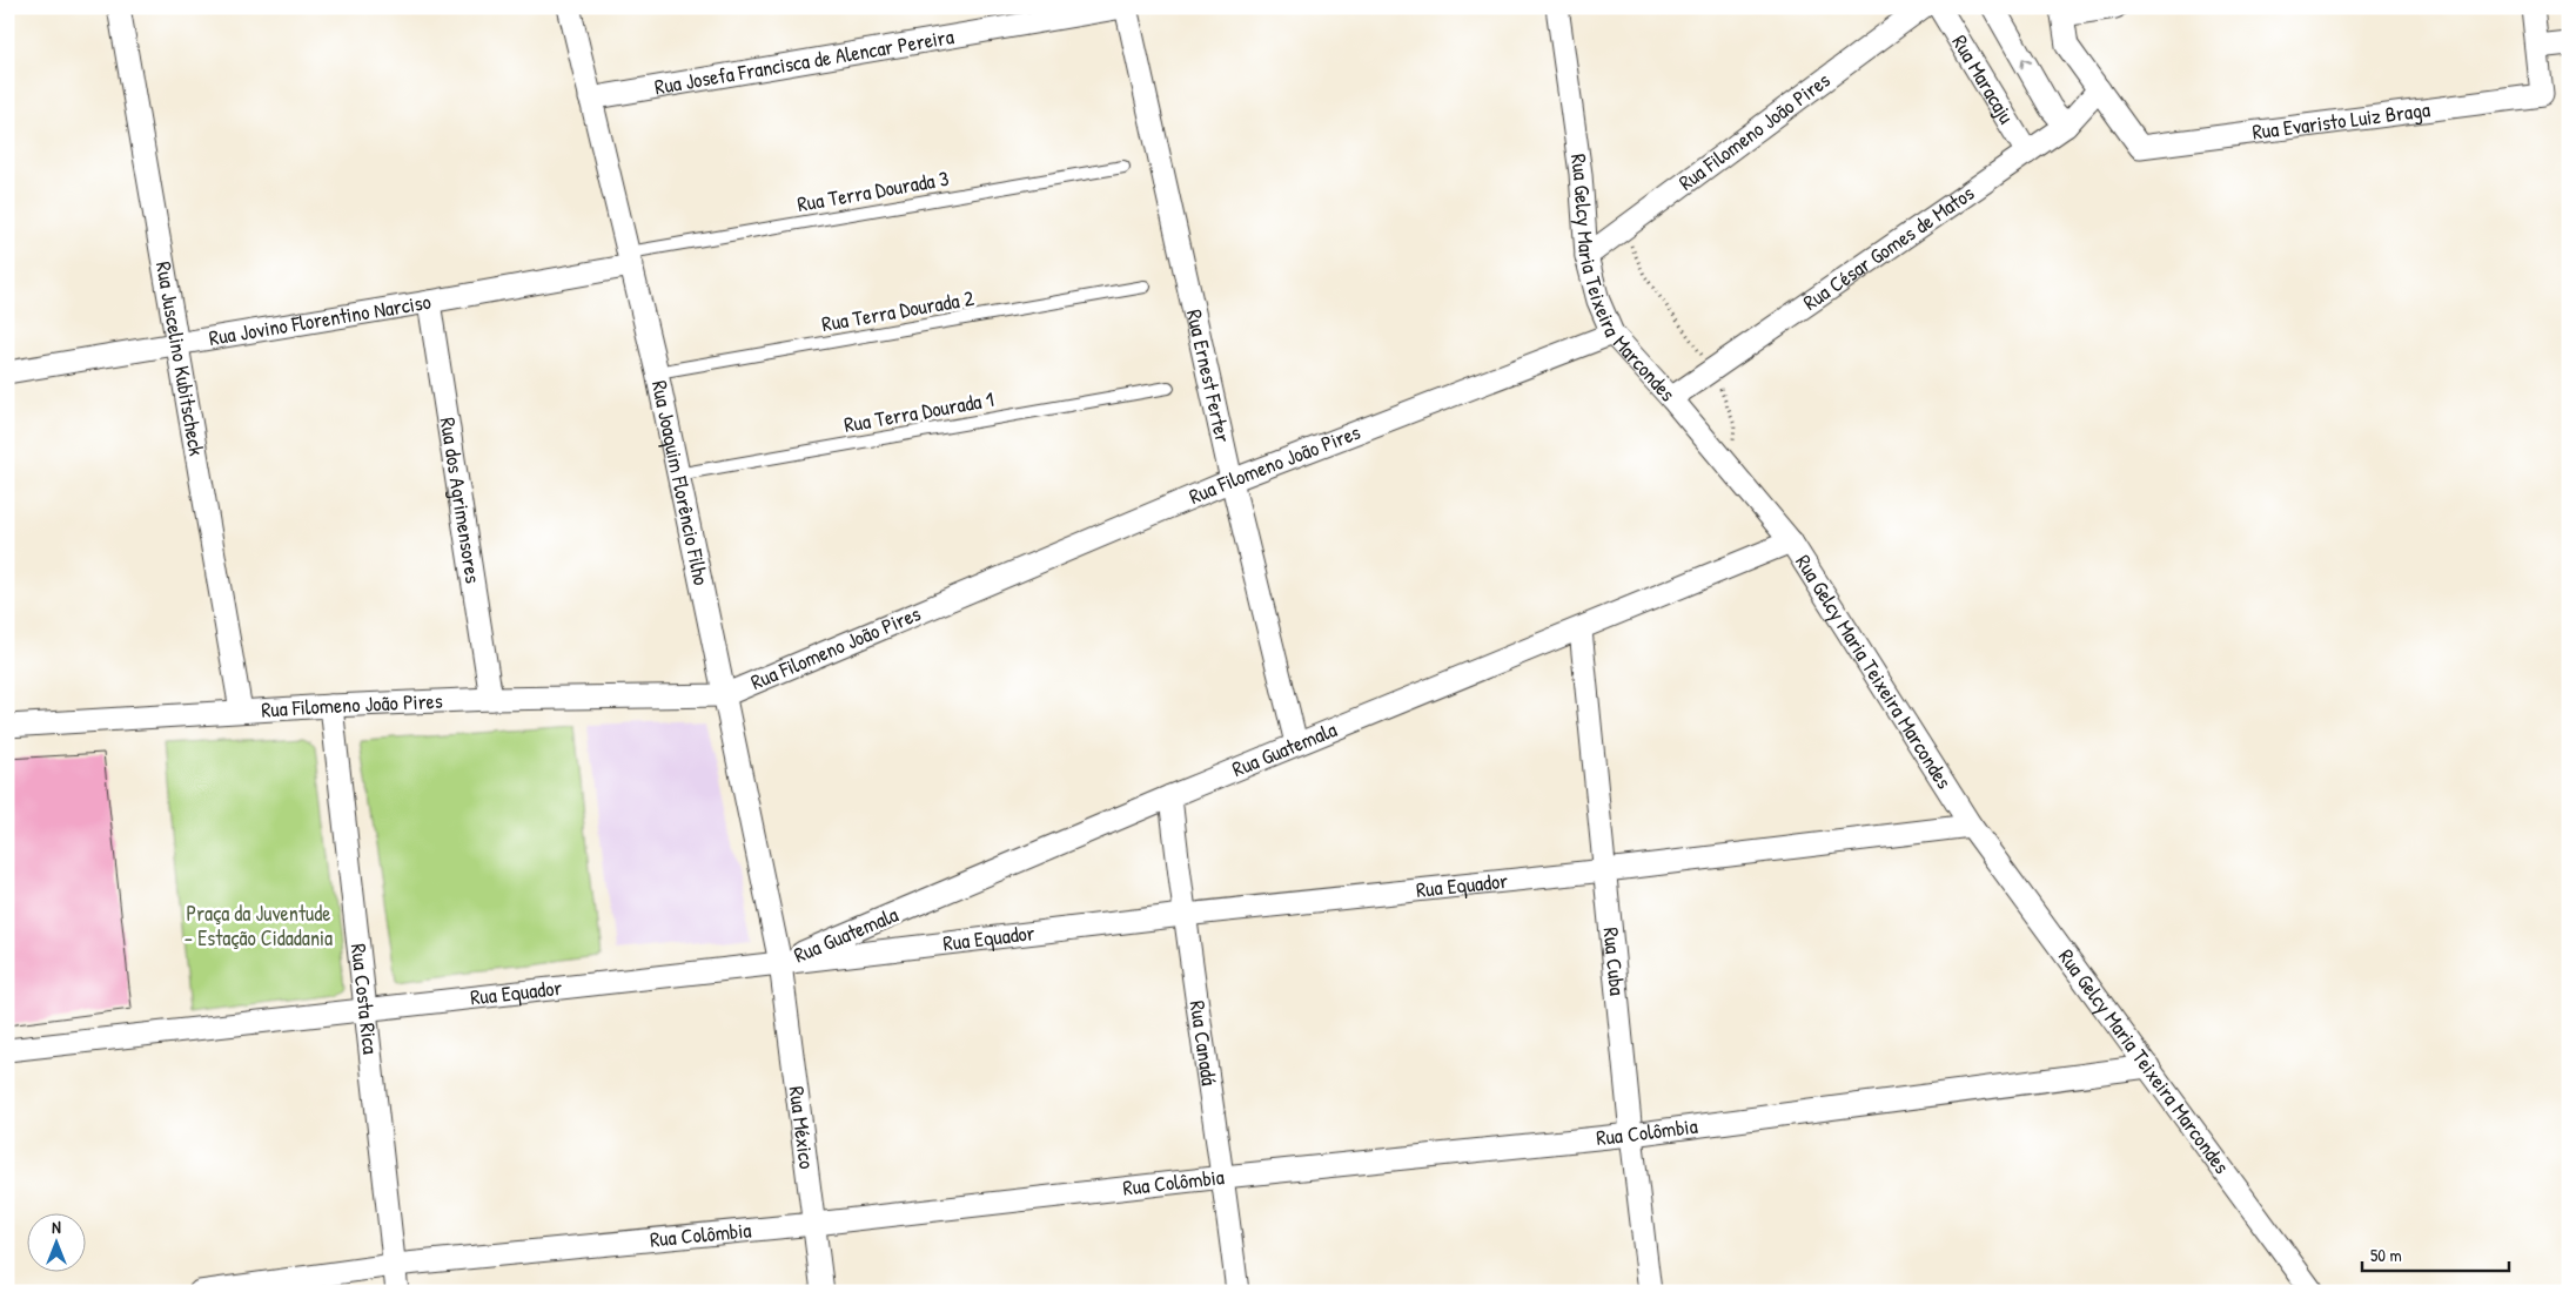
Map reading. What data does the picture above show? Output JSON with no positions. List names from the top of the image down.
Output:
{
  "streets": {
    "street": [
      "Rua Josefa Francisca de Alencar Pereira",
      "Rua Maracaju",
      "Rua Evaristo Luiz Braga",
      "Rua Filomeno João Pires",
      "Rua César Gomes de Matos",
      "Rua Gelcy Maria Teixeira Marcondes",
      "Rua Jovino Florentino Narciso",
      "Rua Juscelino Kubitscheck",
      "Rua Ernest Ferter",
      "Rua Joaquim Florêncio Filho",
      "Rua dos Agrimensores",
      "Rua Guatemala",
      "Rua Equador",
      "Rua Cuba",
      "Rua Costa Rica",
      "Rua Canadá",
      "Rua México",
      "Rua Colômbia"
    ],
    "lane": ["Rua Terra Dourada 3", "Rua Terra Dourada 2", "Rua Terra Dourada 1"]
  },
  "crossings": [
    ["Rua Josefa Francisca de Alencar Pereira", "Rua Ernest Ferter"],
    ["Rua Josefa Francisca de Alencar Pereira", "Rua Joaquim Florêncio Filho"],
    ["Rua Maracaju", "Rua César Gomes de Matos"],
    ["Rua Evaristo Luiz Braga", "Rua César Gomes de Matos"],
    ["Rua Filomeno João Pires", "Rua Gelcy Maria Teixeira Marcondes"],
    ["Rua Filomeno João Pires", "Rua Juscelino Kubitscheck"],
    ["Rua Filomeno João Pires", "Rua Ernest Ferter"],
    ["Rua Filomeno João Pires", "Rua Joaquim Florêncio Filho"],
    ["Rua Filomeno João Pires", "Rua dos Agrimensores"],
    ["Rua Filomeno João Pires", "Rua Costa Rica"],
    ["Rua Terra Dourada 3", "Rua Jovino Florentino Narciso"],
    ["Rua Terra Dourada 3", "Rua Joaquim Florêncio Filho"],
    ["Rua César Gomes de Matos", "Rua Gelcy Maria Teixeira Marcondes"],
    ["Rua Gelcy Maria Teixeira Marcondes", "Rua Guatemala"],
    ["Rua Gelcy Maria Teixeira Marcondes", "Rua Equador"],
    ["Rua Gelcy Maria Teixeira Marcondes", "Rua Colômbia"],
    ["Rua Terra Dourada 2", "Rua Joaquim Florêncio Filho"],
    ["Rua Jovino Florentino Narciso", "Rua Juscelino Kubitscheck"],
    ["Rua Jovino Florentino Narciso", "Rua Joaquim Florêncio Filho"],
    ["Rua Jovino Florentino Narciso", "Rua dos Agrimensores"],
    ["Rua Ernest Ferter", "Rua Guatemala"],
    ["Rua Terra Dourada 1", "Rua Joaquim Florêncio Filho"],
    ["Rua Joaquim Florêncio Filho", "Rua Guatemala"],
    ["Rua Joaquim Florêncio Filho", "Rua Equador"],
    ["Rua Joaquim Florêncio Filho", "Rua México"],
    ["Rua Guatemala", "Rua Equador"],
    ["Rua Guatemala", "Rua Cuba"],
    ["Rua Guatemala", "Rua Canadá"],
    ["Rua Guatemala", "Rua México"],
    ["Rua Equador", "Rua Cuba"],
    ["Rua Equador", "Rua Costa Rica"],
    ["Rua Equador", "Rua Canadá"],
    ["Rua Equador", "Rua México"],
    ["Rua Cuba", "Rua Colômbia"],
    ["Rua Costa Rica", "Rua Colômbia"],
    ["Rua Canadá", "Rua Colômbia"],
    ["Rua México", "Rua Colômbia"]
  ],
  "parks": ["Praça da Juventude - Estação Cidadania"],
  "scale_bar": "50 m",
  "north": "top"
}
